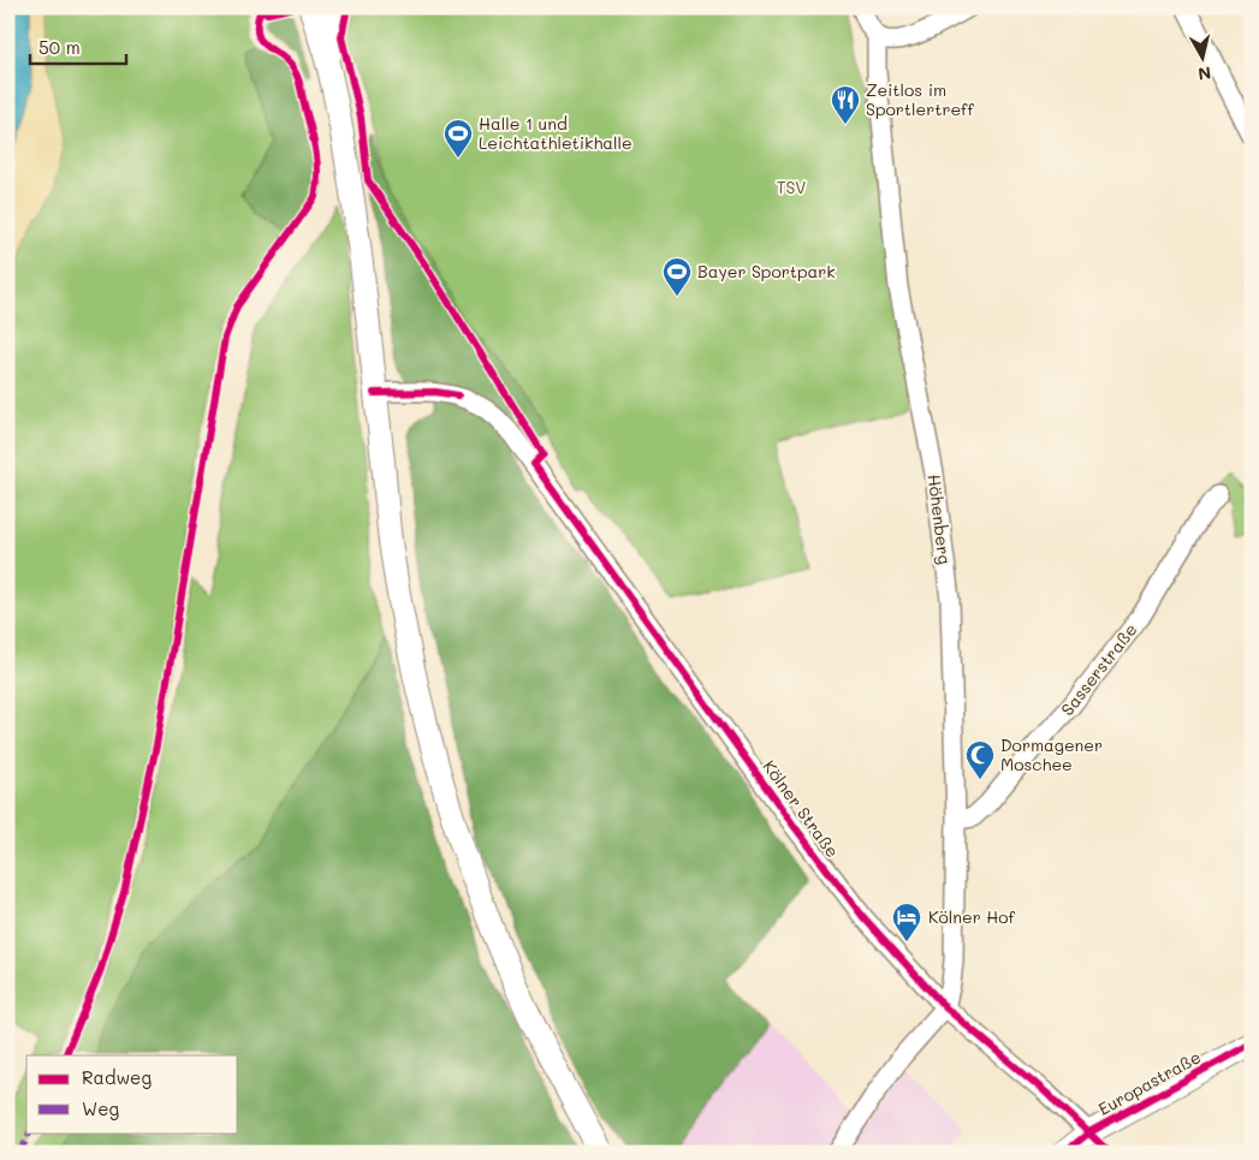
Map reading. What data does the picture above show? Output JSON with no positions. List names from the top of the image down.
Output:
{
  "streets": {
    "main road": ["Europastraße"],
    "street": ["Höhenberg", "Sasserstraße", "Kölner Straße"]
  },
  "crossings": [
    ["Höhenberg", "Sasserstraße"],
    ["Höhenberg", "Kölner Straße"],
    ["Kölner Straße", "Europastraße"]
  ],
  "parks": ["TSV"],
  "places": {
    "restaurant": ["Zeitlos im Sportlertreff"],
    "sports": ["Halle 1 und Leichtathletikhalle", "Bayer Sportpark"],
    "mosque": ["Dormagener Moschee"],
    "hotel": ["Kölner Hof"]
  },
  "legend": ["Radweg", "Weg"],
  "scale_bar": "50 m",
  "north": "bottom"
}
